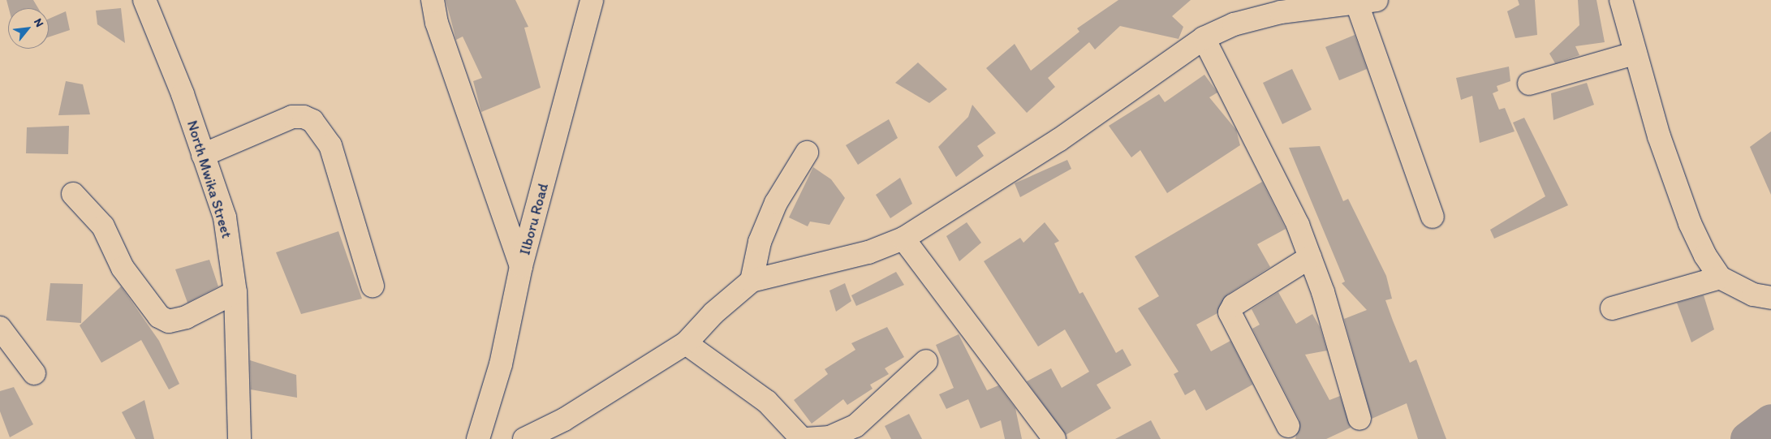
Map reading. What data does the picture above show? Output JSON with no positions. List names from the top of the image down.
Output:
{
  "streets": {
    "street": ["North Mwika Street", "Ilboru Road"]
  },
  "north": "top right"
}
